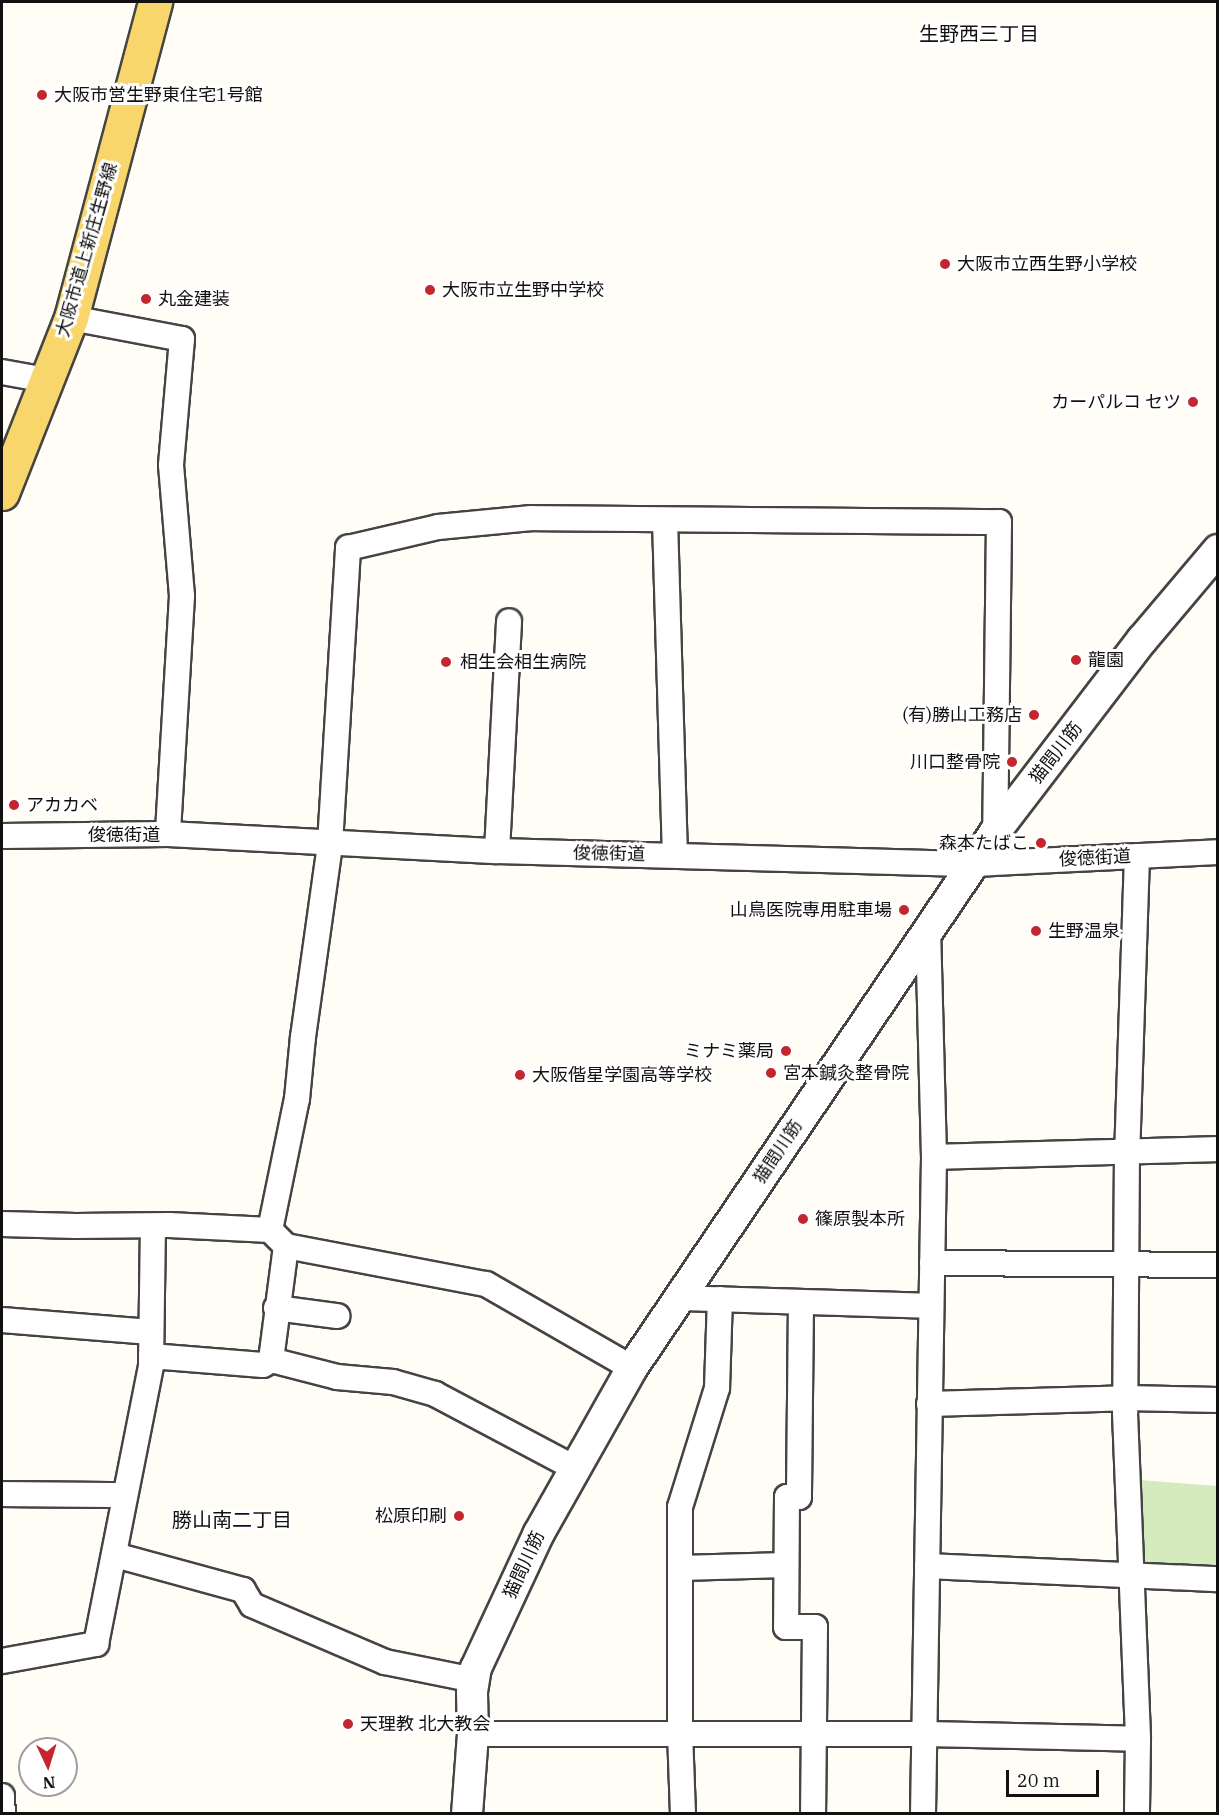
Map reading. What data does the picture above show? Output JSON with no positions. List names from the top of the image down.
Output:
{
  "streets": {
    "main road": ["大阪市道上新庄生野線"],
    "street": ["猫間川筋", "俊徳街道"]
  },
  "crossings": [
    ["猫間川筋", "俊徳街道"]
  ],
  "districts": ["生野西三丁目", "勝山南二丁目"],
  "places": [
    "大阪市営生野東住宅1号館",
    "大阪市立西生野小学校",
    "大阪市立生野中学校",
    "丸金建装",
    "カーパルコ セツ",
    "龍園",
    "相生会相生病院",
    "(有)勝山工務店",
    "川口整骨院",
    "アカカベ",
    "森本たばこ",
    "山鳥医院専用駐車場",
    "生野温泉",
    "ミナミ薬局",
    "宮本鍼灸整骨院",
    "大阪偕星学園高等学校",
    "篠原製本所",
    "松原印刷",
    "天理教 北大教会"
  ],
  "scale_bar": "20 m",
  "north": "bottom"
}
